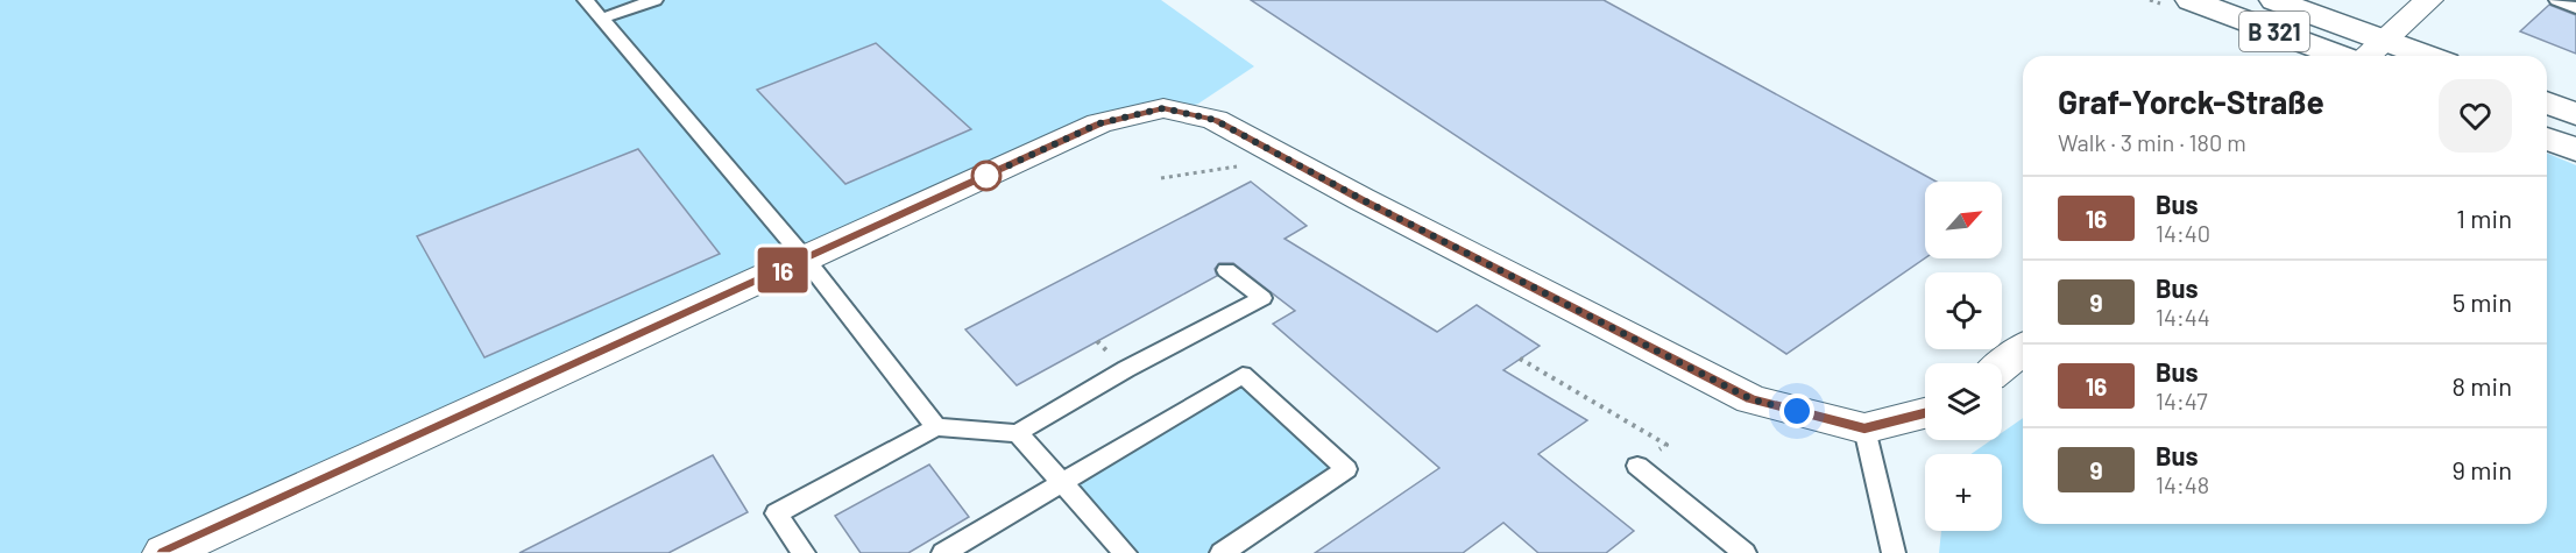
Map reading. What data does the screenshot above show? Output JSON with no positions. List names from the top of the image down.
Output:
{
  "streets": {
    "main road": ["B 321"]
  },
  "lines": ["bus line 16"],
  "north": "top right",
  "page": {
    "on_map": "16",
    "heading": ["Graf-Yorck-Straße", "Walk · 3 min · 180 m"],
    "list": [
      {
        "mark": "16",
        "name": "Bus",
        "note": "14:40",
        "value": "1 min"
      },
      {
        "mark": "9",
        "name": "Bus",
        "note": "14:44",
        "value": "5 min"
      },
      {
        "mark": "16",
        "name": "Bus",
        "note": "14:47",
        "value": "8 min"
      },
      {
        "mark": "9",
        "name": "Bus",
        "note": "14:48",
        "value": "9 min"
      }
    ],
    "map_buttons": "+"
  }
}
